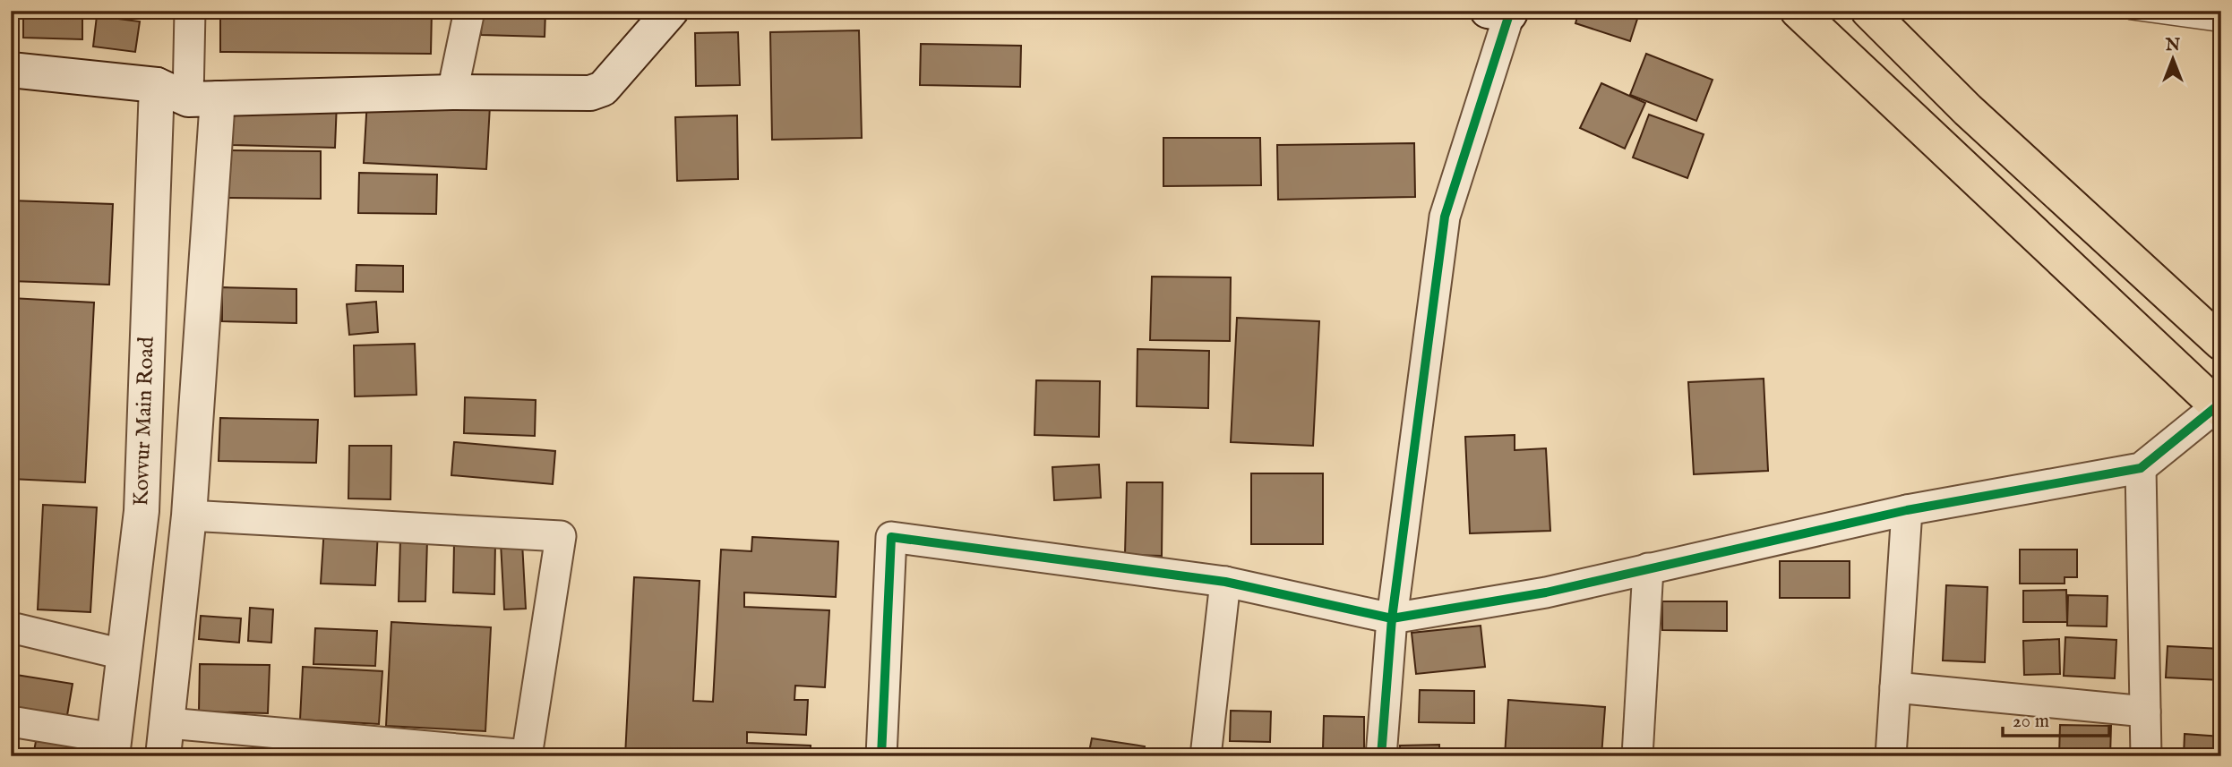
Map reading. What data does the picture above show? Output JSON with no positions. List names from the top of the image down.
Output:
{
  "streets": {
    "street": ["Kovvur Main Road"]
  },
  "scale_bar": "20 m",
  "north": "top"
}
